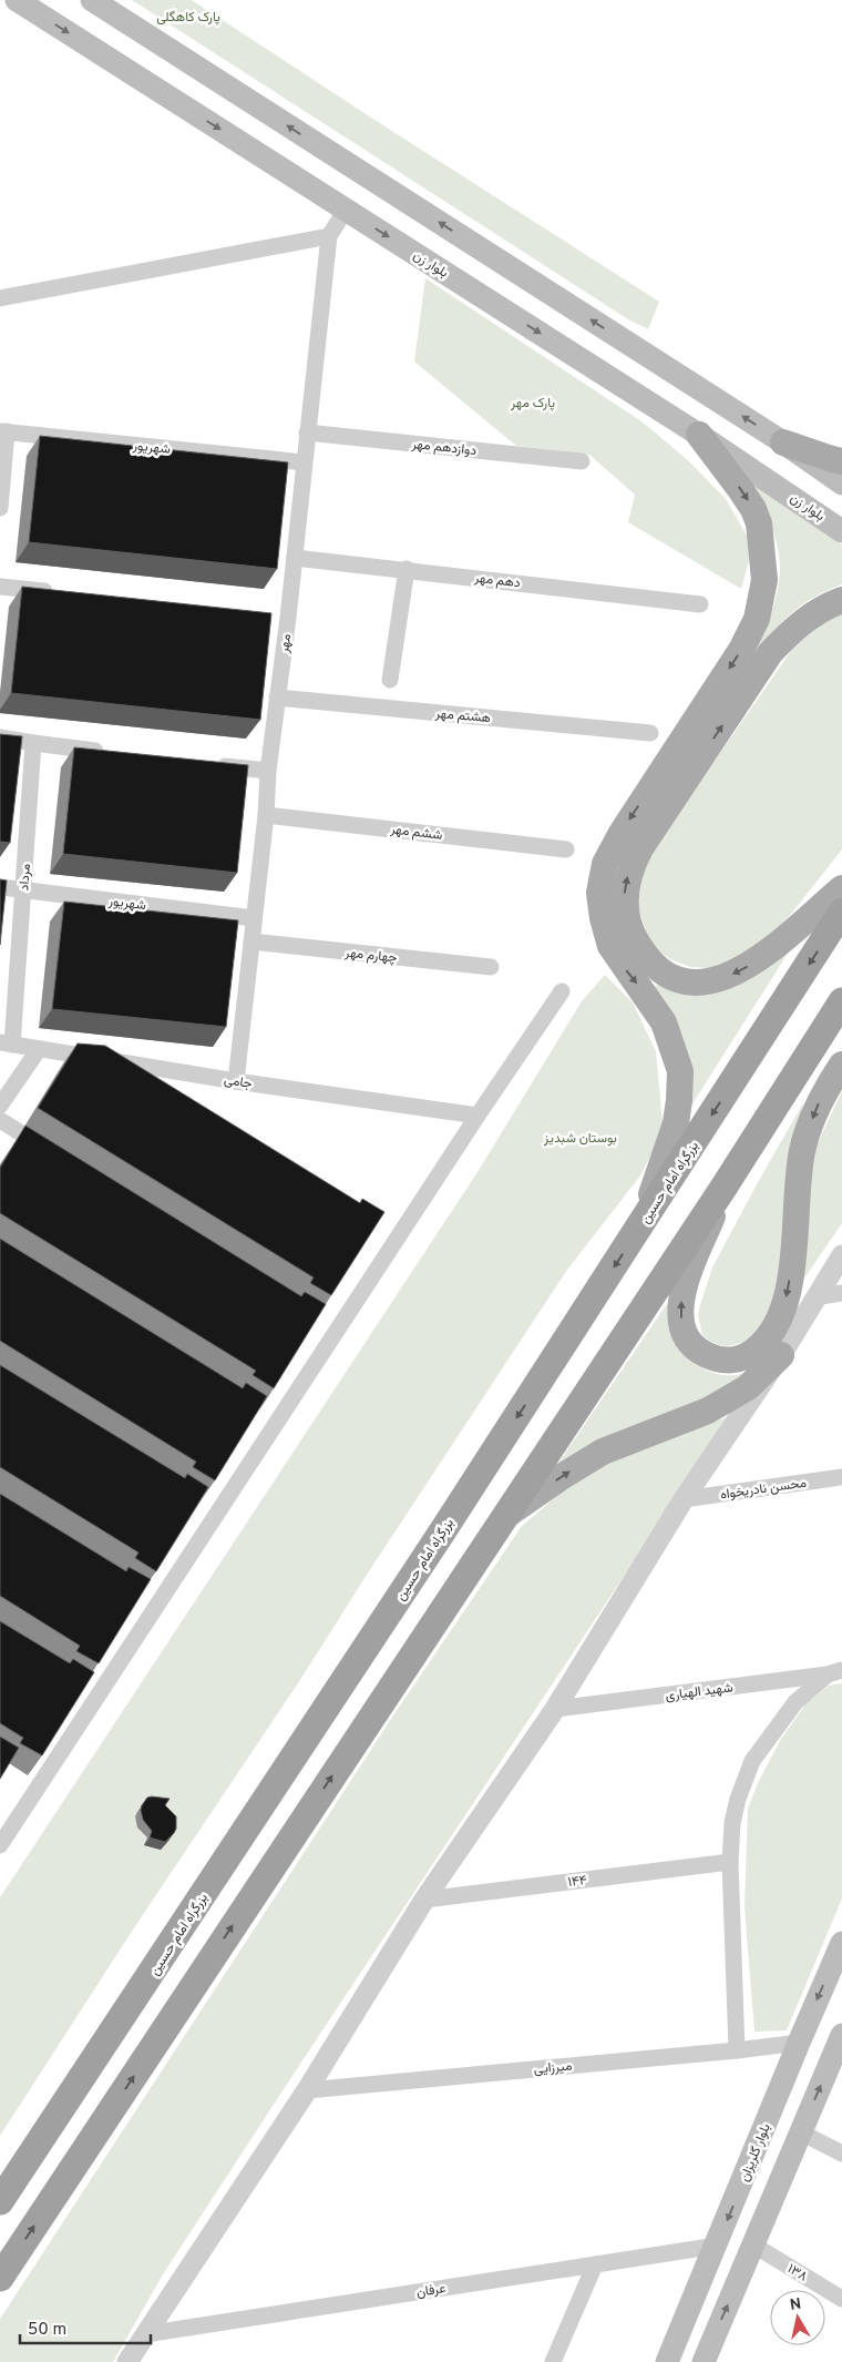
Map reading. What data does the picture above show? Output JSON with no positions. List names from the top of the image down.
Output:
{
  "streets": {
    "highway": ["بزرگراه امام حسین"],
    "main road": ["بلوار زن", "بلوار گلریزان"],
    "street": [
      "شهریور",
      "دوازدهم مهر",
      "دهم مهر",
      "مهر",
      "هشتم مهر",
      "ششم مهر",
      "مرداد",
      "چهارم مهر",
      "جامی",
      "محسن نادریخواه",
      "شهید الهیاری",
      "۱۴۴",
      "میرزایی",
      "۱۳۸",
      "عرفان"
    ]
  },
  "crossings": [
    ["بلوار زن", "مهر"],
    ["شهریور", "مهر"],
    ["شهریور", "مرداد"],
    ["دوازدهم مهر", "مهر"],
    ["دهم مهر", "مهر"],
    ["مهر", "هشتم مهر"],
    ["مهر", "ششم مهر"],
    ["مهر", "چهارم مهر"],
    ["مهر", "جامی"],
    ["مرداد", "جامی"],
    ["میرزایی", "بلوار گلریزان"],
    ["بلوار گلریزان", "عرفان"]
  ],
  "parks": ["پارک کاهگلی", "پارک مهر", "بوستان شبدیز"],
  "scale_bar": "50 m",
  "north": "top"
}
